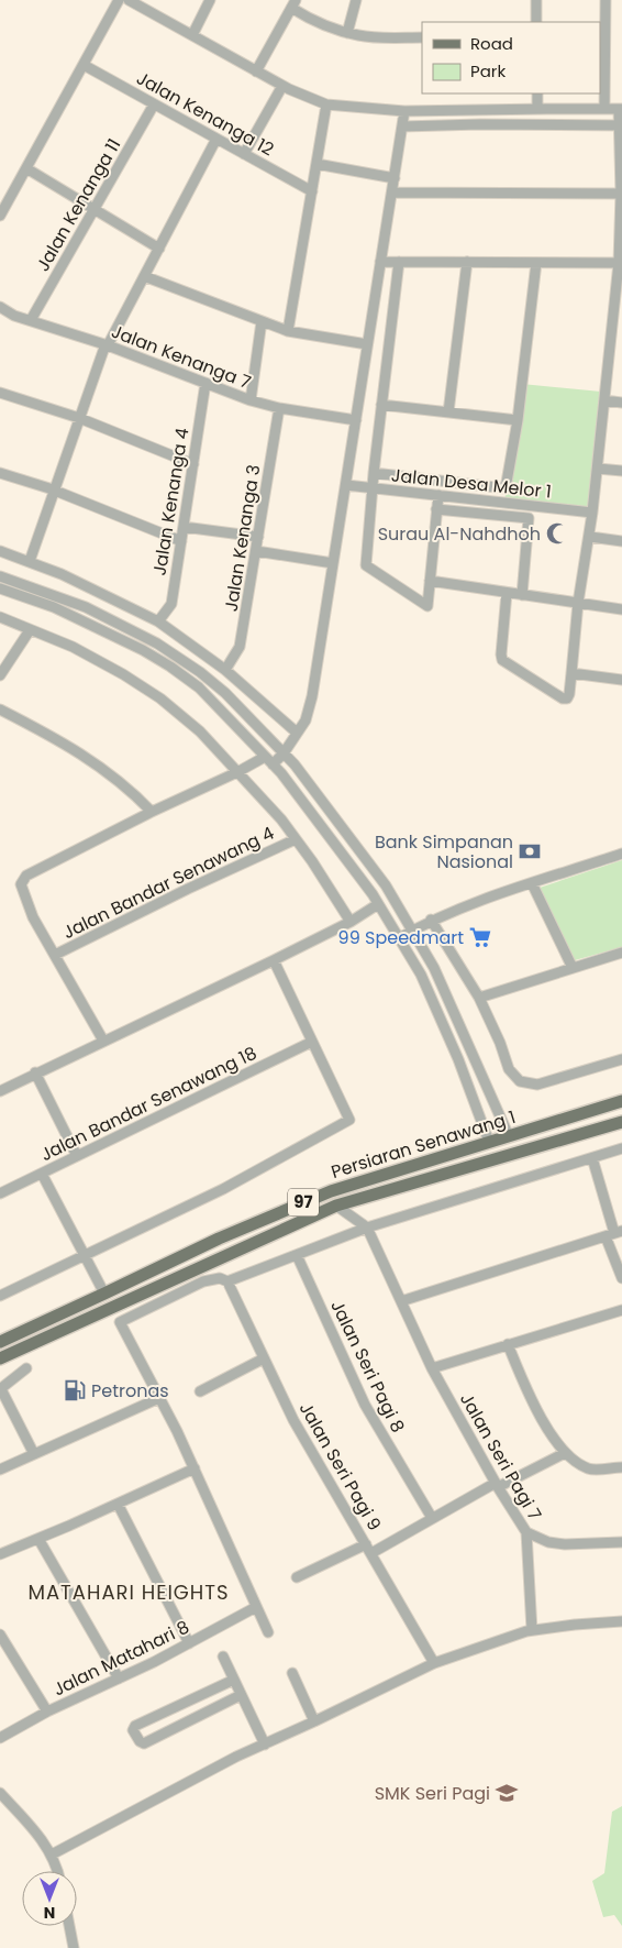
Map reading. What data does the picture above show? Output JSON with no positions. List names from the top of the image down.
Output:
{
  "streets": {
    "main road": ["Persiaran Senawang 1", "97"],
    "street": [
      "Jalan Kenanga 12",
      "Jalan Kenanga 11",
      "Jalan Kenanga 7",
      "Jalan Desa Melor 1",
      "Jalan Kenanga 4",
      "Jalan Kenanga 3",
      "Jalan Bandar Senawang 4",
      "Jalan Bandar Senawang 18",
      "Jalan Seri Pagi 8",
      "Jalan Seri Pagi 7",
      "Jalan Seri Pagi 9",
      "Jalan Matahari 8"
    ]
  },
  "crossings": [
    ["Jalan Kenanga 12", "Jalan Kenanga 11"],
    ["Jalan Kenanga 11", "Jalan Kenanga 7"],
    ["Jalan Kenanga 7", "Jalan Kenanga 4"],
    ["Jalan Kenanga 7", "Jalan Kenanga 3"]
  ],
  "districts": ["MATAHARI HEIGHTS"],
  "places": {
    "mosque": ["Surau Al-Nahdhoh"],
    "bank": ["Bank Simpanan Nasional"],
    "supermarket": ["99 Speedmart"],
    "fuel station": ["Petronas"],
    "school or university": ["SMK Seri Pagi"]
  },
  "legend": ["Road", "Park"],
  "north": "bottom"
}
